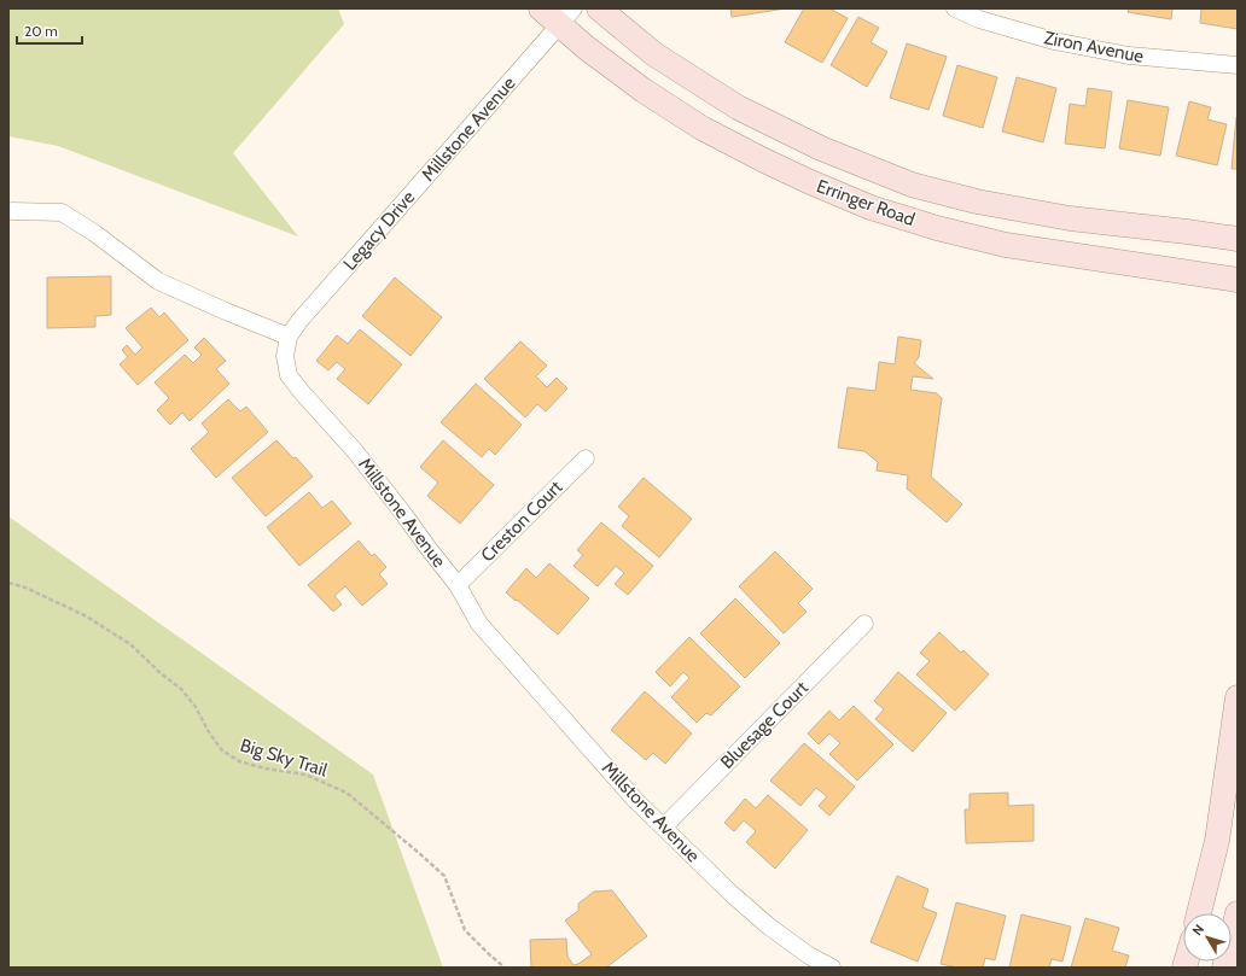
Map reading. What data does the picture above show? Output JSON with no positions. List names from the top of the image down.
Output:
{
  "streets": {
    "main road": ["Erringer Road"],
    "street": [
      "Ziron Avenue",
      "Millstone Avenue",
      "Creston Court",
      "Bluesage Court"
    ],
    "path": ["Big Sky Trail"]
  },
  "crossings": [
    ["Millstone Avenue", "Erringer Road"],
    ["Millstone Avenue", "Creston Court"],
    ["Millstone Avenue", "Bluesage Court"]
  ],
  "scale_bar": "20 m",
  "north": "top left"
}
